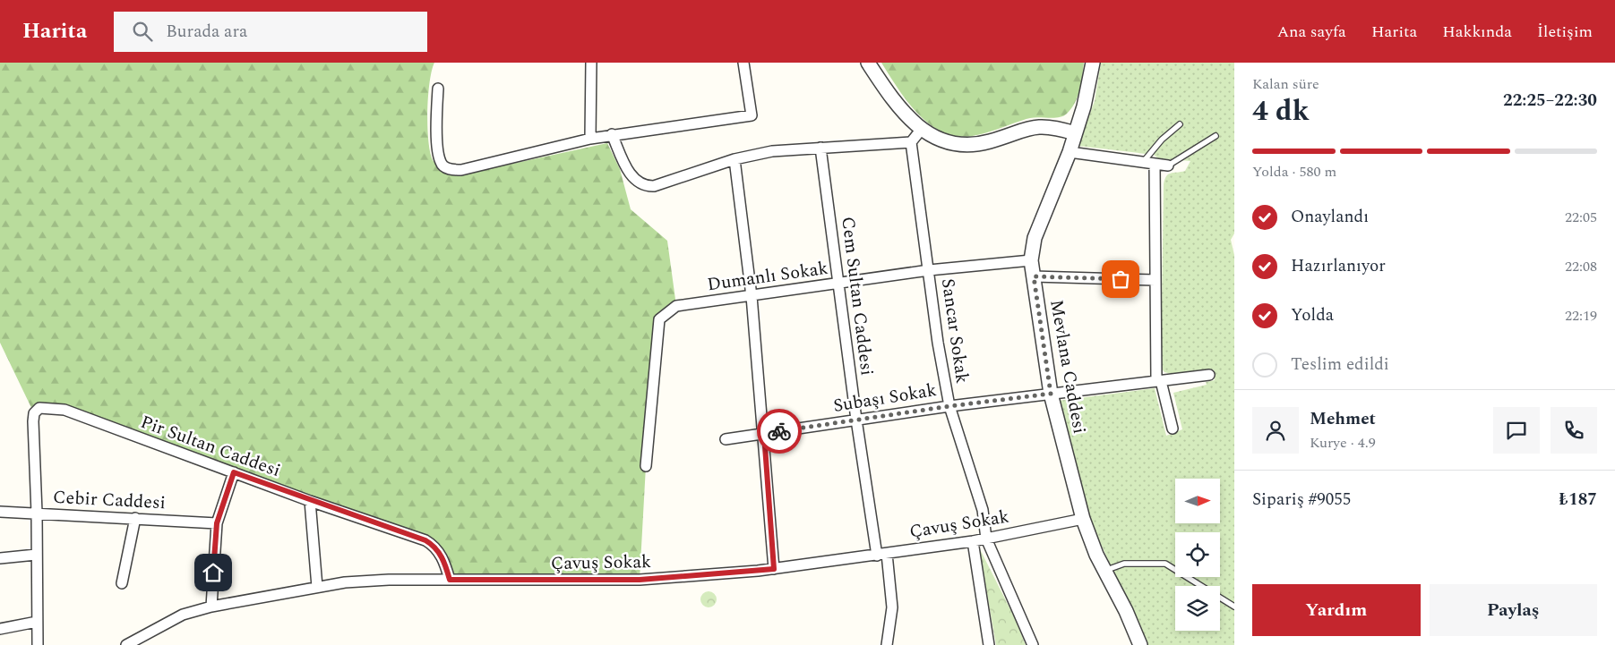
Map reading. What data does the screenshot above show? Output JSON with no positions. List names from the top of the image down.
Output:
{
  "streets": {
    "street": [
      "Dumanlı Sokak",
      "Cem Sultan Caddesi",
      "Sancar Sokak",
      "Mevlana Caddesi",
      "Subaşı Sokak",
      "Pir Sultan Caddesi",
      "Cebir Caddesi",
      "Çavuş Sokak"
    ]
  },
  "crossings": [
    ["Dumanlı Sokak", "Cem Sultan Caddesi"],
    ["Dumanlı Sokak", "Sancar Sokak"],
    ["Dumanlı Sokak", "Mevlana Caddesi"],
    ["Cem Sultan Caddesi", "Subaşı Sokak"],
    ["Cem Sultan Caddesi", "Çavuş Sokak"],
    ["Sancar Sokak", "Subaşı Sokak"],
    ["Sancar Sokak", "Çavuş Sokak"],
    ["Mevlana Caddesi", "Subaşı Sokak"],
    ["Mevlana Caddesi", "Çavuş Sokak"],
    ["Pir Sultan Caddesi", "Cebir Caddesi"],
    ["Pir Sultan Caddesi", "Çavuş Sokak"]
  ],
  "north": "right",
  "page": {
    "header": "Harita",
    "search": "Burada ara",
    "nav": [
      "Ana sayfa",
      "Harita",
      "Hakkında",
      "İletişim"
    ],
    "heading": ["4 dk", "Kalan süre", "22:25–22:30"],
    "panel": [
      "Mehmet",
      "Kurye · 4.9",
      "Sipariş #9055",
      "₺187"
    ],
    "bar": "Yolda · 580 m",
    "list": [
      ["Onaylandı", "22:05"],
      ["Hazırlanıyor", "22:08"],
      ["Yolda", "22:19"],
      "Teslim edildi"
    ],
    "buttons": ["Yardım", "Paylaş"]
  }
}
